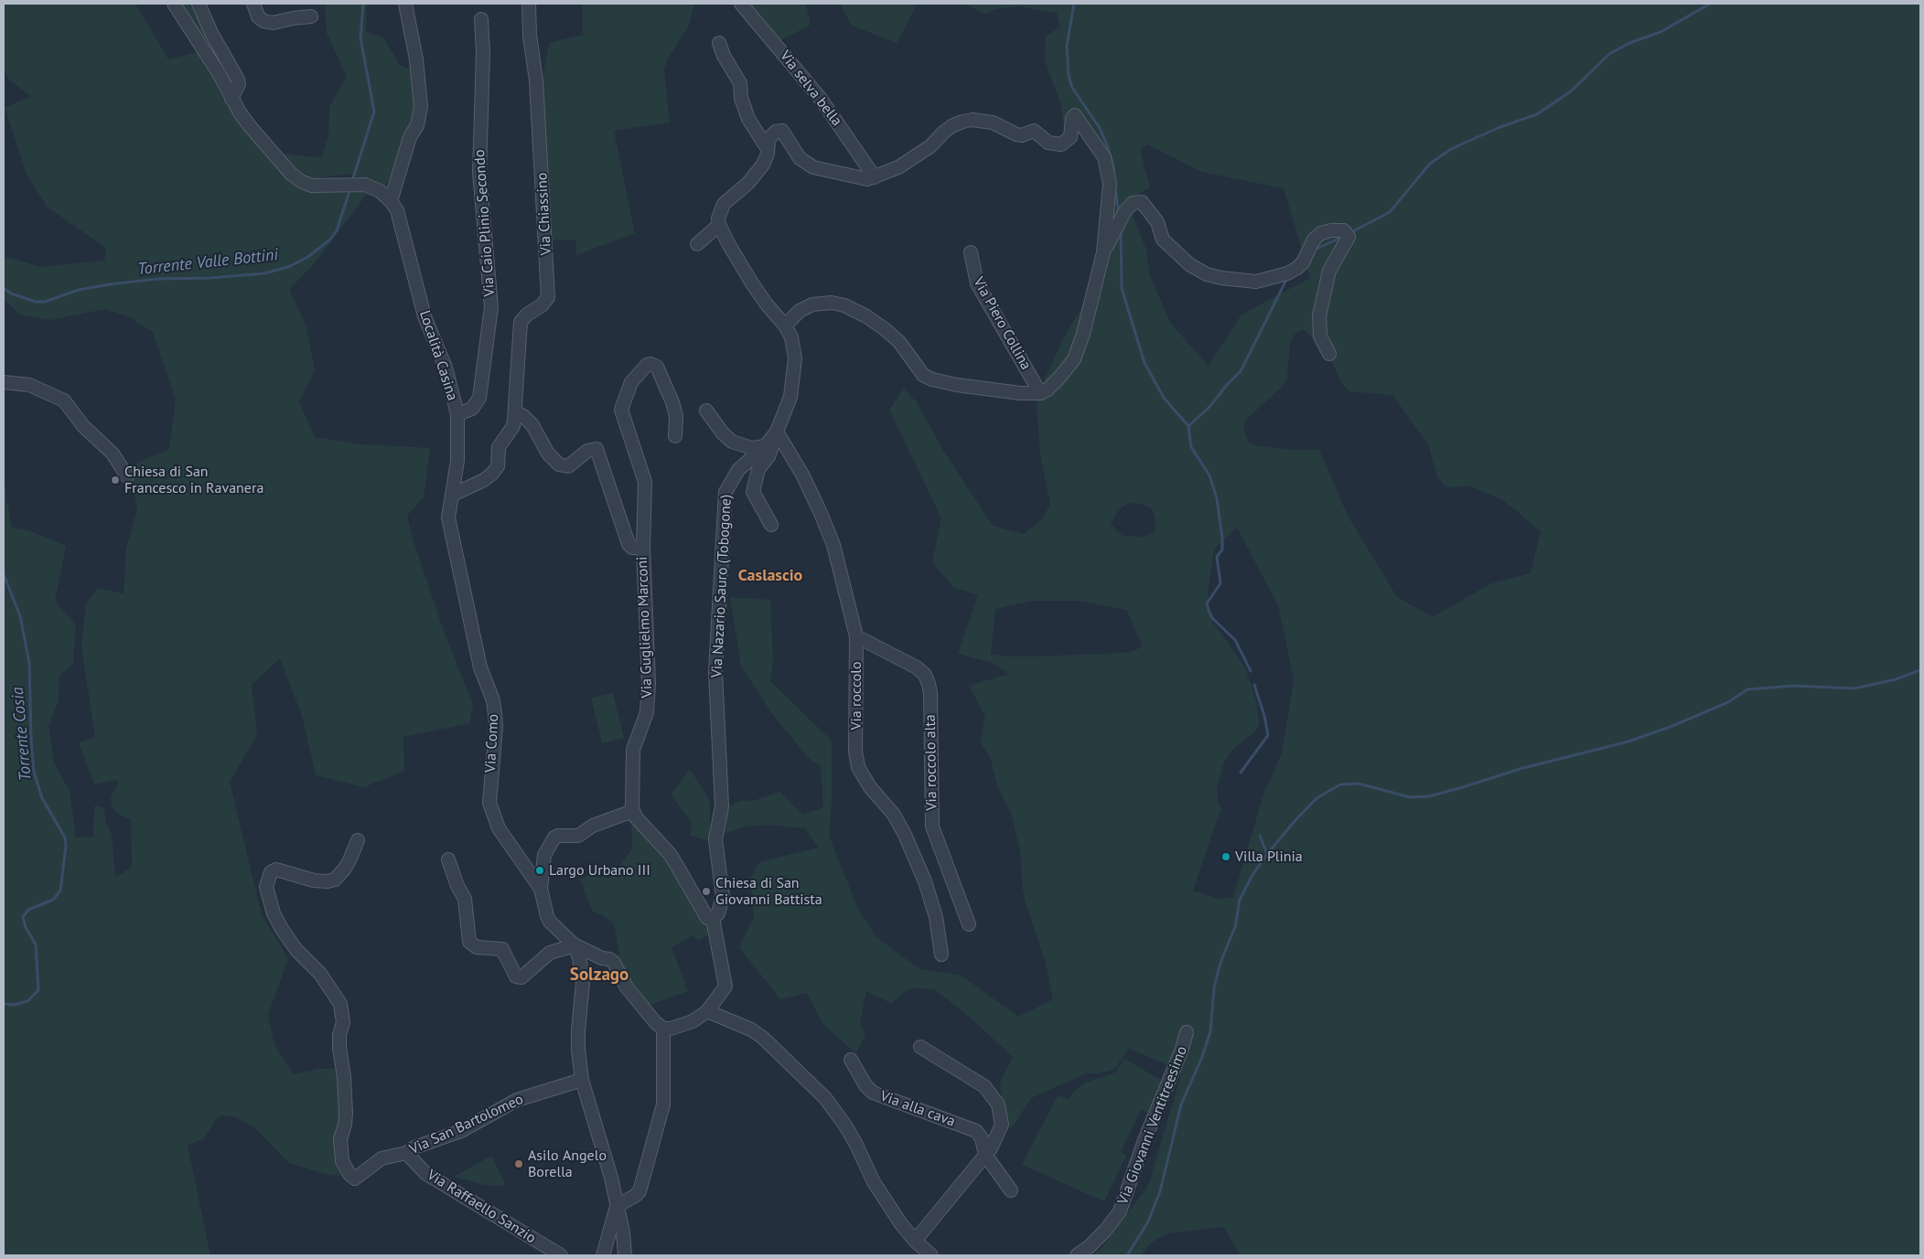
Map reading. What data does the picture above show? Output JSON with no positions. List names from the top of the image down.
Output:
{
  "streets": {
    "street": [
      "Via selva bella",
      "Via Chiassino",
      "Via Caio Plinio Secondo",
      "Via Piero Collina",
      "Località Casina",
      "Via Nazario Sauro (Tobogone)",
      "Via Guglielmo Marconi",
      "Via roccolo",
      "Via Como",
      "Via roccolo alta",
      "Via alla cava",
      "Via San Bartolomeo",
      "Via Giovanni Ventitreesimo",
      "Via Raffaello Sanzio"
    ]
  },
  "crossings": [
    ["Via Chiassino", "Via Guglielmo Marconi"],
    ["Via Caio Plinio Secondo", "Località Casina"],
    ["Località Casina", "Via Como"],
    ["Via Nazario Sauro (Tobogone)", "Via roccolo"],
    ["Via roccolo", "Via roccolo alta"],
    ["Via San Bartolomeo", "Via Raffaello Sanzio"]
  ],
  "districts": ["Caslascio", "Solzago"],
  "water": ["Torrente Valle Bottini", "Torrente Cosia"],
  "places": [
    "Chiesa di San Francesco in Ravanera",
    "Villa Plinia",
    "Largo Urbano III",
    "Chiesa di San Giovanni Battista",
    "Asilo Angelo Borella"
  ]
}
